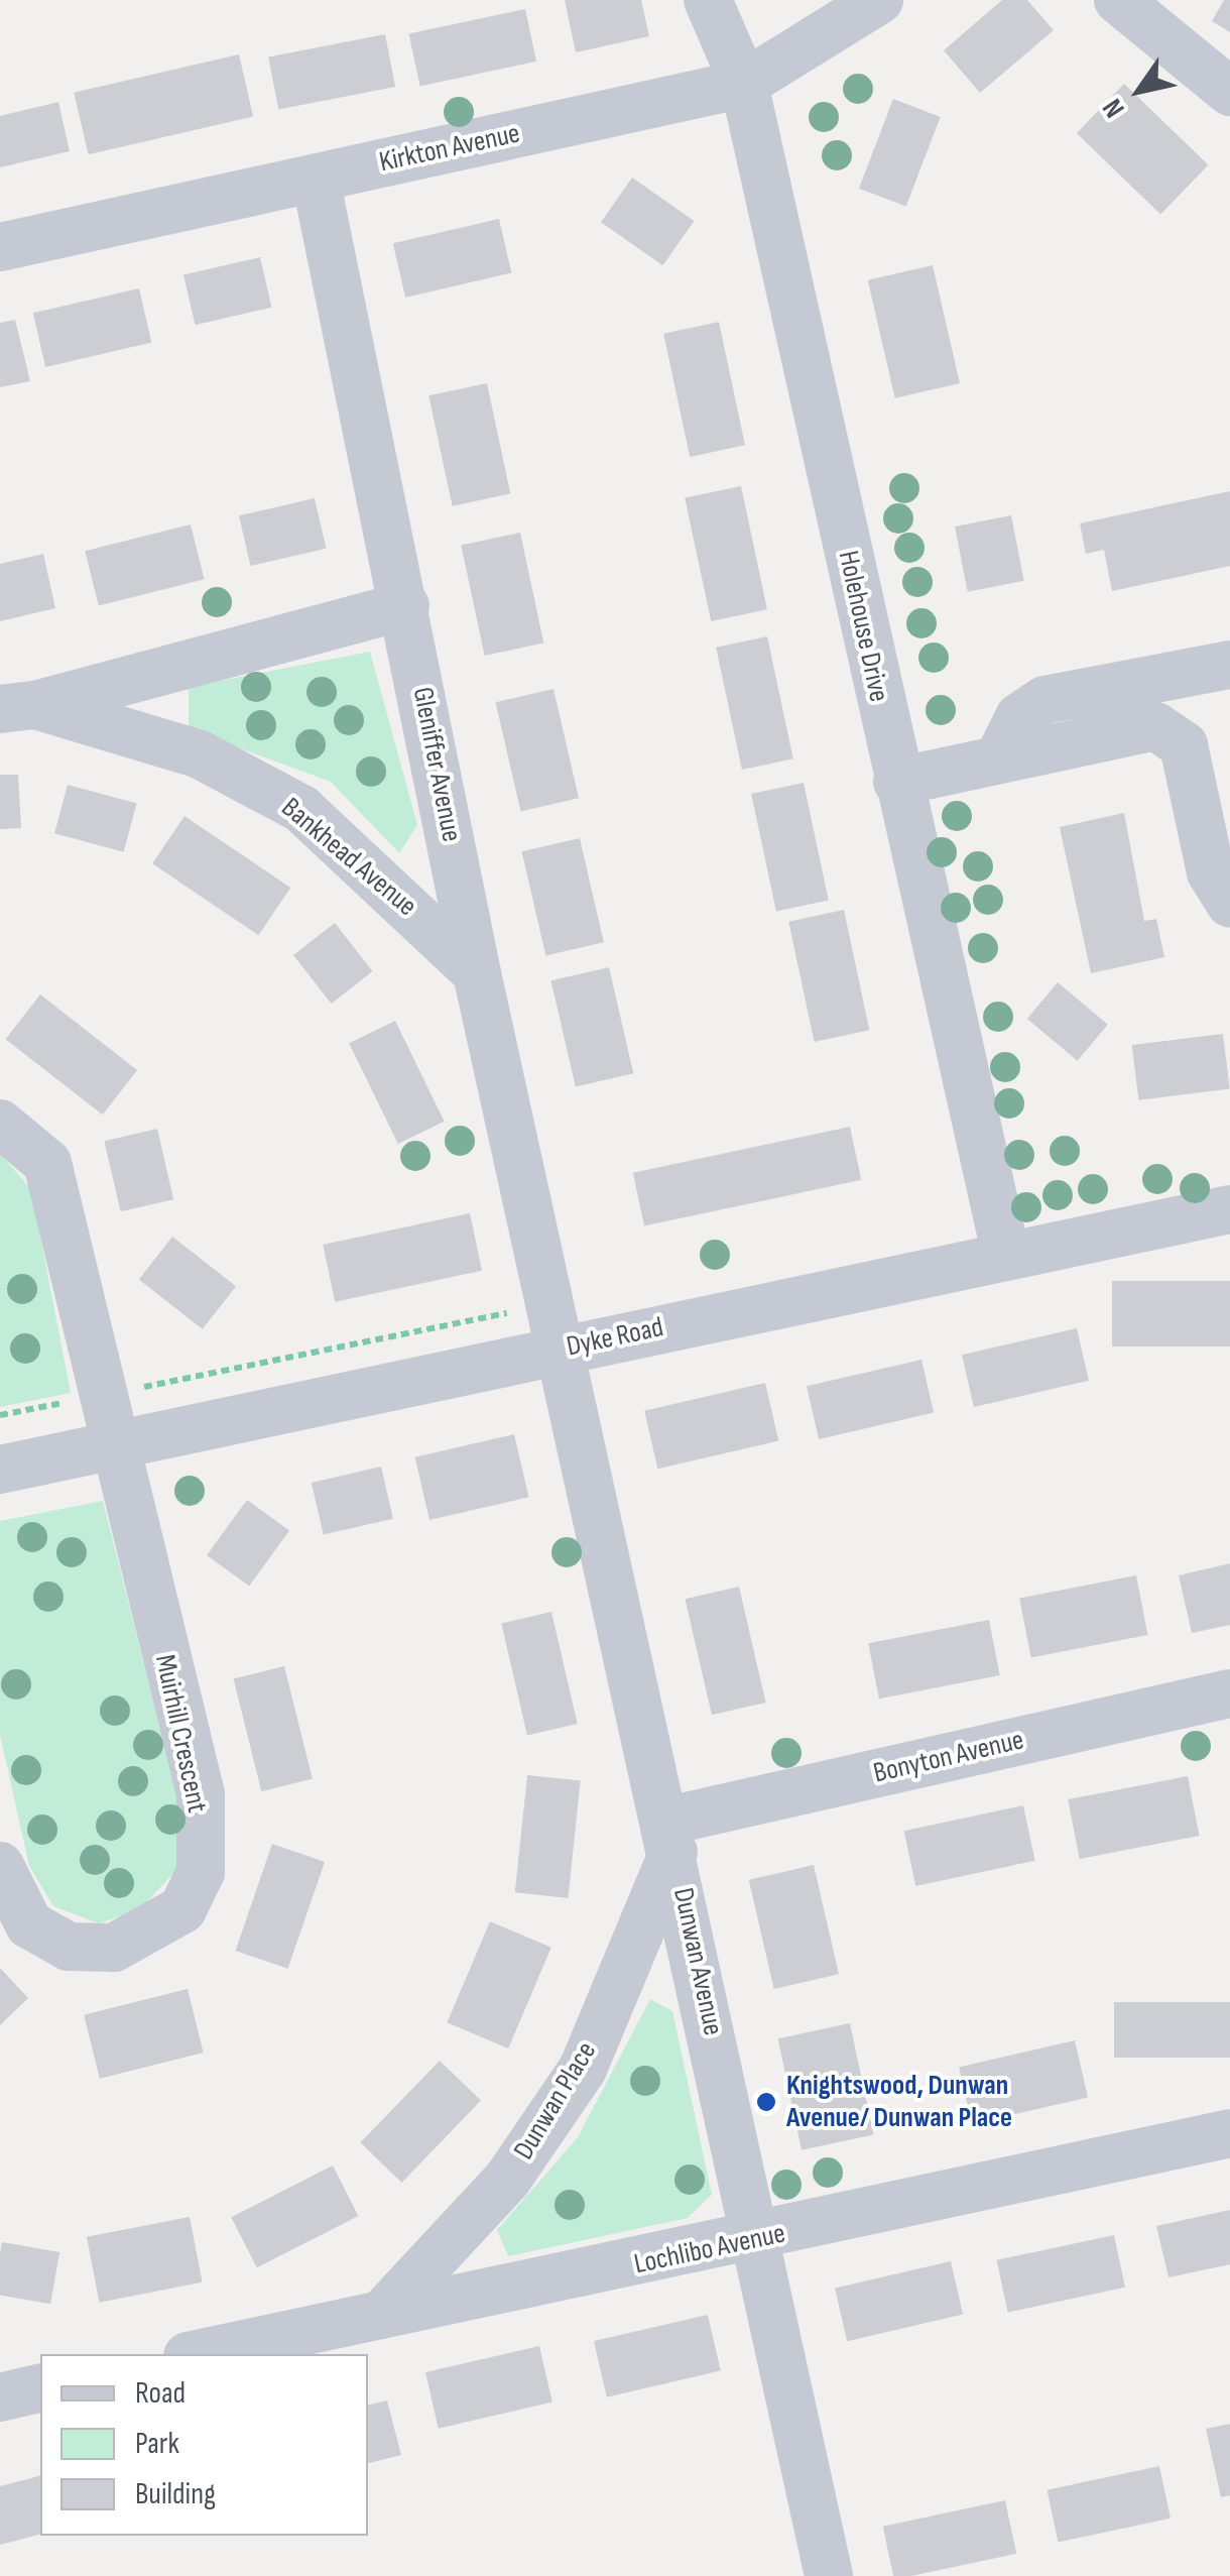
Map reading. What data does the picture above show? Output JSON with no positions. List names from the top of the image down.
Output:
{
  "streets": {
    "street": [
      "Kirkton Avenue",
      "Holehouse Drive",
      "Gleniffer Avenue",
      "Bankhead Avenue",
      "Dyke Road",
      "Muirhill Crescent",
      "Bonyton Avenue",
      "Dunwan Avenue",
      "Dunwan Place",
      "Lochlibo Avenue"
    ]
  },
  "crossings": [
    ["Kirkton Avenue", "Holehouse Drive"],
    ["Kirkton Avenue", "Gleniffer Avenue"],
    ["Holehouse Drive", "Dyke Road"],
    ["Gleniffer Avenue", "Bankhead Avenue"],
    ["Gleniffer Avenue", "Dyke Road"],
    ["Gleniffer Avenue", "Dunwan Avenue"],
    ["Dyke Road", "Muirhill Crescent"],
    ["Dyke Road", "Dunwan Avenue"],
    ["Bonyton Avenue", "Dunwan Avenue"],
    ["Bonyton Avenue", "Dunwan Place"],
    ["Dunwan Avenue", "Dunwan Place"],
    ["Dunwan Avenue", "Lochlibo Avenue"],
    ["Dunwan Place", "Lochlibo Avenue"]
  ],
  "places": ["Knightswood, Dunwan Avenue/ Dunwan Place"],
  "legend": ["Road", "Park", "Building"],
  "north": "bottom left"
}
